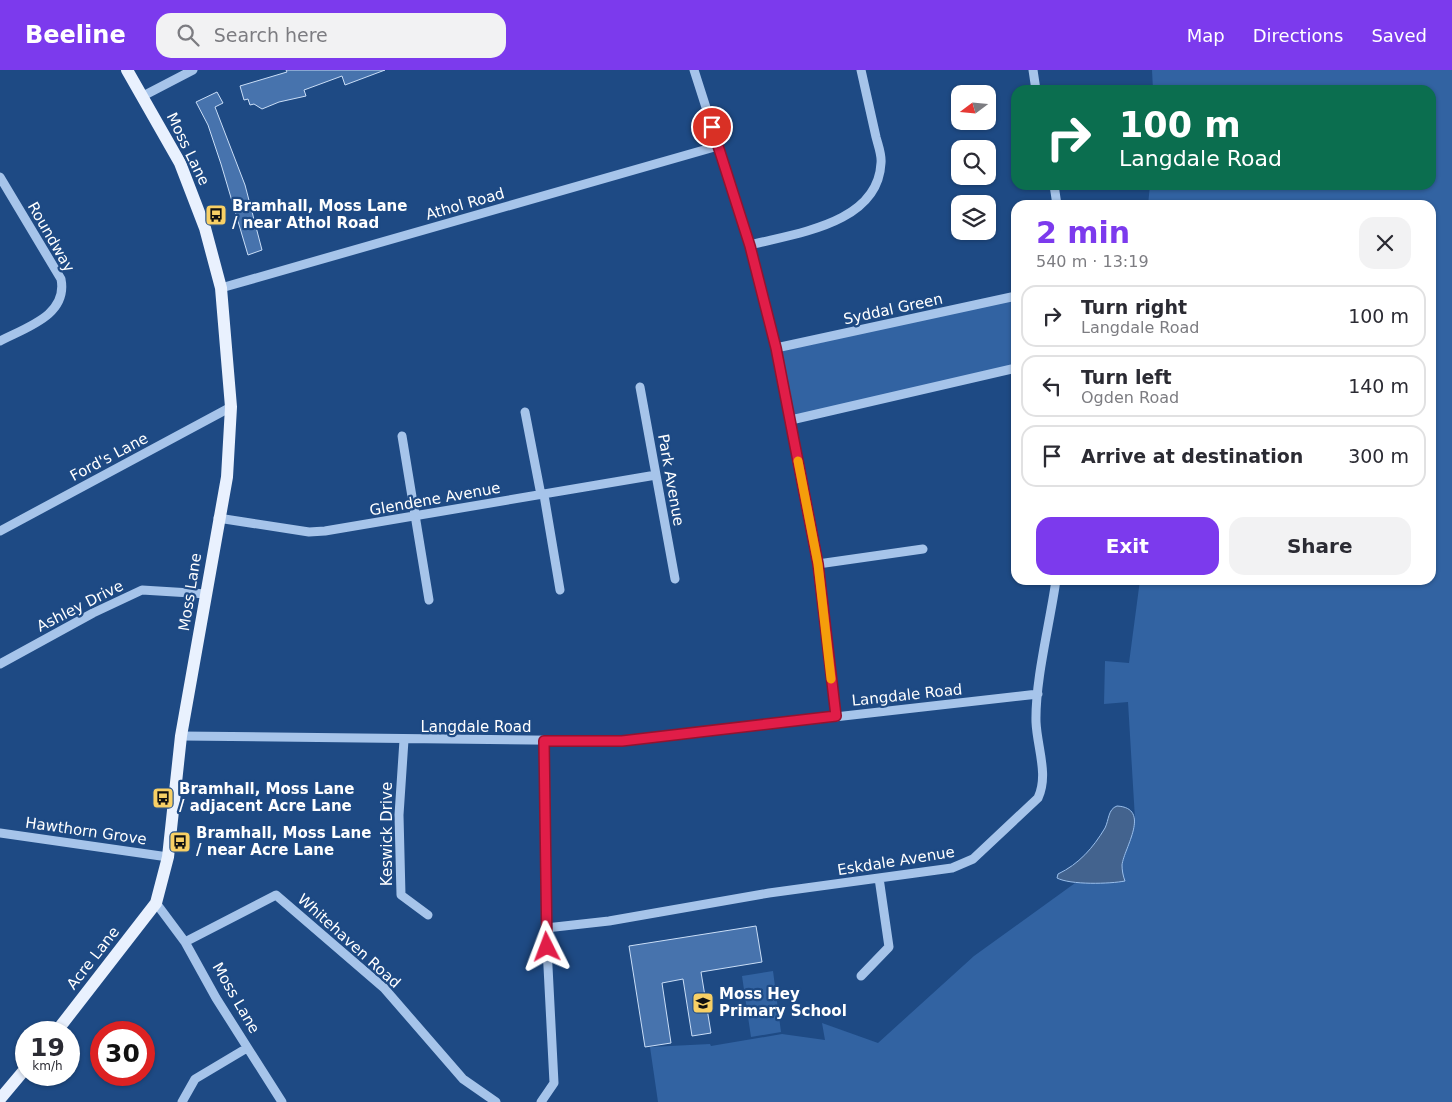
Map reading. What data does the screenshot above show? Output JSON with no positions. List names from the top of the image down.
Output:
{
  "streets": {
    "main road": ["Moss Lane", "Acre Lane"],
    "street": [
      "Athol Road",
      "Roundway",
      "Syddal Green",
      "Ford's Lane",
      "Park Avenue",
      "Glendene Avenue",
      "Ashley Drive",
      "Langdale Road",
      "Hawthorn Grove",
      "Keswick Drive",
      "Eskdale Avenue",
      "Whitehaven Road"
    ]
  },
  "crossings": [
    ["Moss Lane", "Athol Road"],
    ["Moss Lane", "Ford's Lane"],
    ["Moss Lane", "Glendene Avenue"],
    ["Moss Lane", "Ashley Drive"],
    ["Moss Lane", "Langdale Road"],
    ["Moss Lane", "Hawthorn Grove"],
    ["Moss Lane", "Whitehaven Road"],
    ["Moss Lane", "Acre Lane"],
    ["Park Avenue", "Glendene Avenue"],
    ["Langdale Road", "Keswick Drive"],
    ["Langdale Road", "Eskdale Avenue"]
  ],
  "places": {
    "bus stop": ["Bramhall, Moss Lane / near Athol Road", "Bramhall, Moss Lane / adjacent Acre Lane", "Bramhall, Moss Lane / near Acre Lane"],
    "school or university": ["Moss Hey Primary School"]
  },
  "north": "left",
  "page": {
    "header": "Beeline",
    "search": "Search here",
    "nav": ["Map", "Directions", "Saved"],
    "turn": ["100 m", "Langdale Road"],
    "heading": ["2 min", "540 m · 13:19"],
    "list": [
      {
        "name": "Turn right",
        "note": "Langdale Road",
        "value": "100 m"
      },
      {
        "name": "Turn left",
        "note": "Ogden Road",
        "value": "140 m"
      },
      {
        "name": "Arrive at destination",
        "value": "300 m"
      }
    ],
    "buttons": ["Exit", "Share"],
    "speed": "19 km/h",
    "limit": "30"
  }
}
